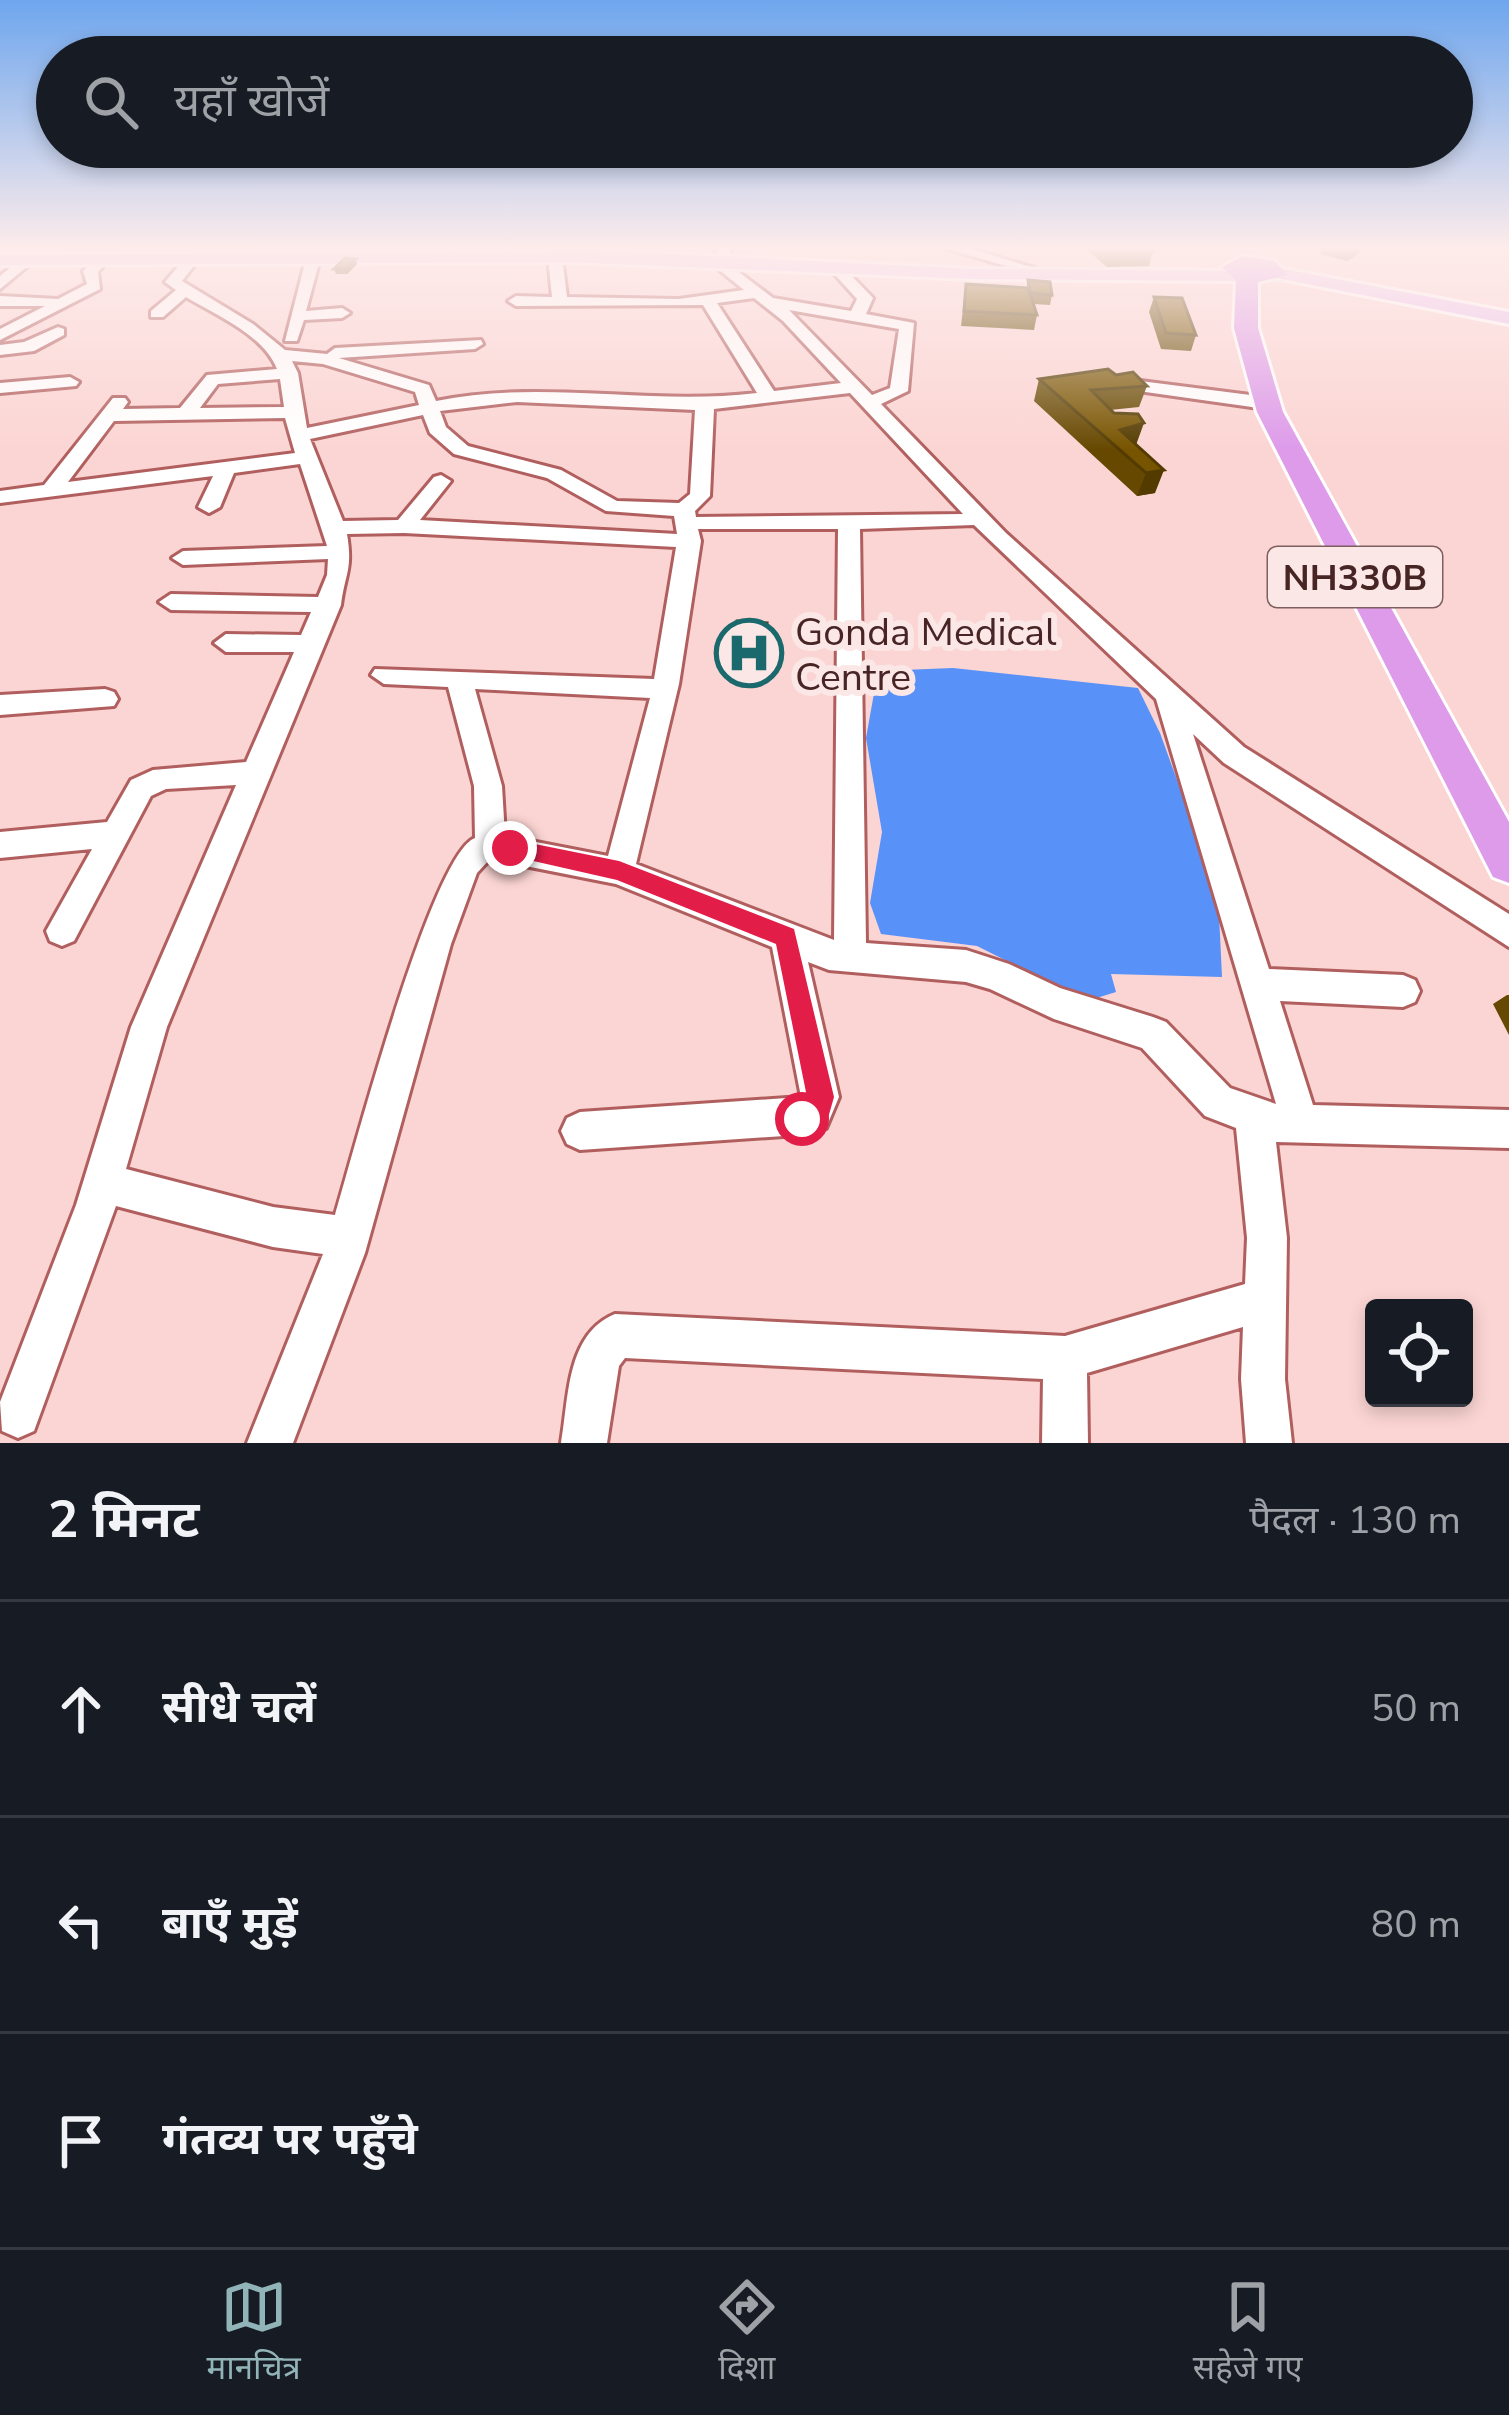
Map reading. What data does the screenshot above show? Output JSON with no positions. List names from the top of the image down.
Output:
{
  "streets": {
    "highway": ["NH330B"]
  },
  "places": {
    "hospital": ["Gonda Medical Centre"]
  },
  "page": {
    "search": "यहाँ खोजें",
    "heading": ["2 मिनट", "पैदल · 130 m"],
    "list": [
      ["सीधे चलें", "50 m"],
      ["बाएँ मुड़ें", "80 m"],
      "गंतव्य पर पहुँचे"
    ],
    "nav": ["मानचित्र", "दिशा", "सहेजे गए"]
  }
}
